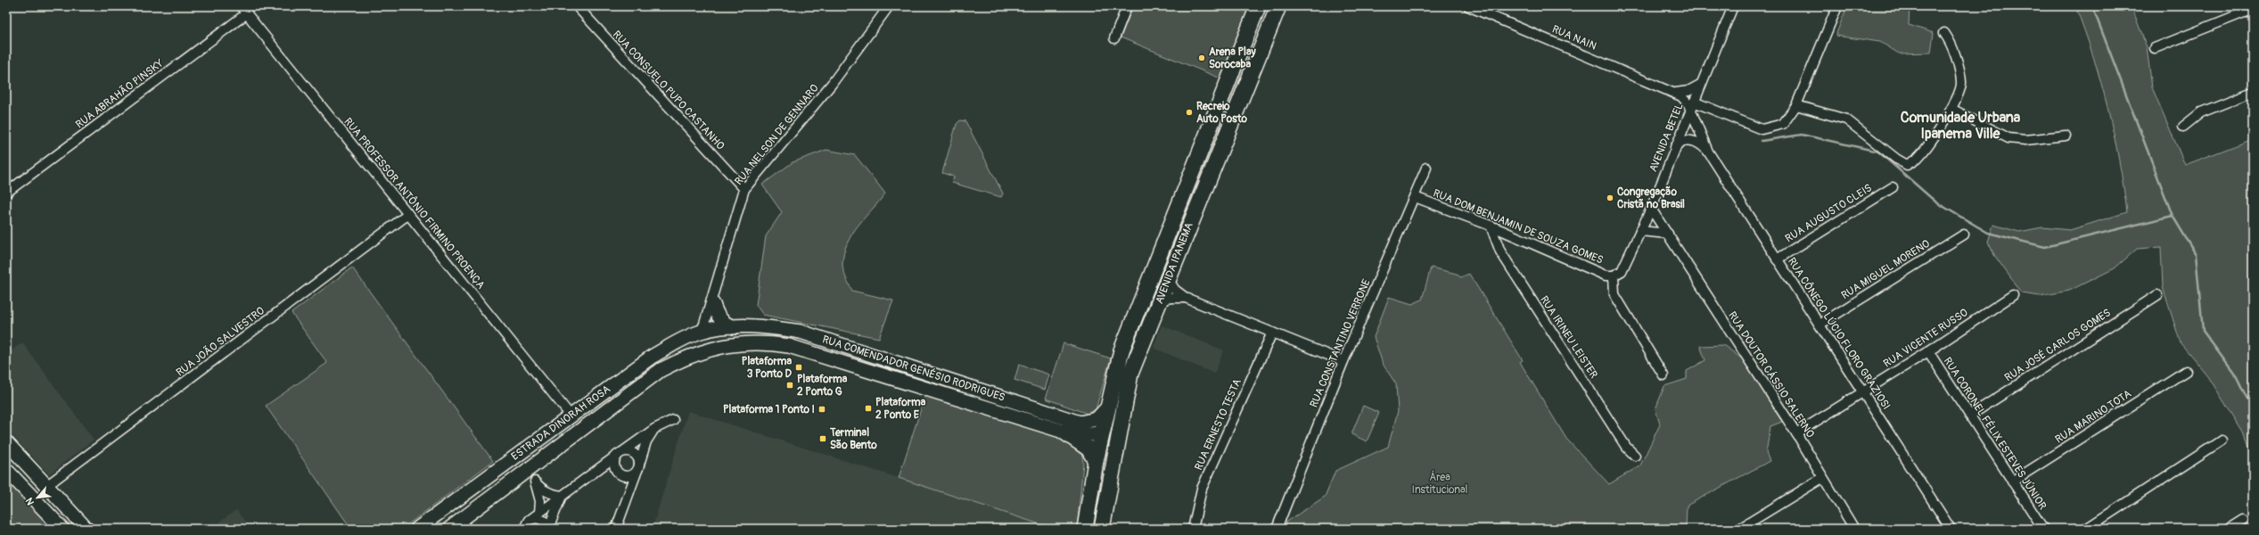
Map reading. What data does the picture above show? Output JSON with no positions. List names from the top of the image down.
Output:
{
  "streets": {
    "main road": ["AVENIDA IPANEMA", "RUA COMENDADOR GENÉSIO RODRIGUES", "ESTRADA DINORAH ROSA"],
    "street": [
      "RUA NAIN",
      "RUA CONSUELO PUPO CASTANHO",
      "RUA ABRAHÃO PINSKY",
      "RUA NELSON DE GENNARO",
      "AVENIDA BETEL",
      "RUA PROFESSOR ANTÔNIO FIRMINO PROENÇA",
      "RUA AUGUSTO CLEIS",
      "RUA DOM BENJAMIN DE SOUZA GOMES",
      "RUA MIGUEL MORENO",
      "RUA CÔNEGO LÚCIO FLORO GRAZIOSI",
      "RUA IRINEU LEISTER",
      "RUA VICENTE RUSSO",
      "RUA JOÃO SALVESTRO",
      "RUA CONSTANTINO VERRONE",
      "RUA JOSÉ CARLOS GOMES",
      "RUA DOUTOR CÁSSIO SALERNO",
      "RUA MARINO TOTA",
      "RUA ERNESTO TESTA",
      "RUA CORONEL FÉLIX ESTEVES JÚNIOR"
    ]
  },
  "crossings": [
    ["RUA NAIN", "AVENIDA BETEL"],
    ["RUA NAIN", "RUA CÔNEGO LÚCIO FLORO GRAZIOSI"],
    ["RUA CONSUELO PUPO CASTANHO", "RUA NELSON DE GENNARO"],
    ["RUA ABRAHÃO PINSKY", "RUA PROFESSOR ANTÔNIO FIRMINO PROENÇA"],
    ["RUA NELSON DE GENNARO", "RUA COMENDADOR GENÉSIO RODRIGUES"],
    ["RUA NELSON DE GENNARO", "ESTRADA DINORAH ROSA"],
    ["AVENIDA BETEL", "RUA DOM BENJAMIN DE SOUZA GOMES"],
    ["AVENIDA BETEL", "RUA CÔNEGO LÚCIO FLORO GRAZIOSI"],
    ["AVENIDA BETEL", "RUA DOUTOR CÁSSIO SALERNO"],
    ["RUA PROFESSOR ANTÔNIO FIRMINO PROENÇA", "RUA JOÃO SALVESTRO"],
    ["RUA PROFESSOR ANTÔNIO FIRMINO PROENÇA", "ESTRADA DINORAH ROSA"],
    ["RUA AUGUSTO CLEIS", "RUA CÔNEGO LÚCIO FLORO GRAZIOSI"],
    ["RUA DOM BENJAMIN DE SOUZA GOMES", "RUA IRINEU LEISTER"],
    ["RUA DOM BENJAMIN DE SOUZA GOMES", "RUA CONSTANTINO VERRONE"],
    ["AVENIDA IPANEMA", "RUA COMENDADOR GENÉSIO RODRIGUES"],
    ["RUA MIGUEL MORENO", "RUA CÔNEGO LÚCIO FLORO GRAZIOSI"],
    ["RUA CÔNEGO LÚCIO FLORO GRAZIOSI", "RUA VICENTE RUSSO"],
    ["RUA VICENTE RUSSO", "RUA DOUTOR CÁSSIO SALERNO"],
    ["RUA VICENTE RUSSO", "RUA CORONEL FÉLIX ESTEVES JÚNIOR"],
    ["RUA JOSÉ CARLOS GOMES", "RUA CORONEL FÉLIX ESTEVES JÚNIOR"],
    ["RUA COMENDADOR GENÉSIO RODRIGUES", "ESTRADA DINORAH ROSA"],
    ["RUA MARINO TOTA", "RUA CORONEL FÉLIX ESTEVES JÚNIOR"]
  ],
  "districts": ["Comunidade Urbana Ipanema Ville"],
  "parks": ["Área Institucional"],
  "places": {
    "other": ["Arena Play Sorocaba", "Recreio Auto Posto", "Congregação Cristã no Brasil"],
    "transit": [
      "Plataforma 3 Ponto D",
      "Plataforma 2 Ponto G",
      "Plataforma 2 Ponto E",
      "Plataforma 1 Ponto I",
      "Terminal São Bento"
    ]
  },
  "north": "bottom left"
}
